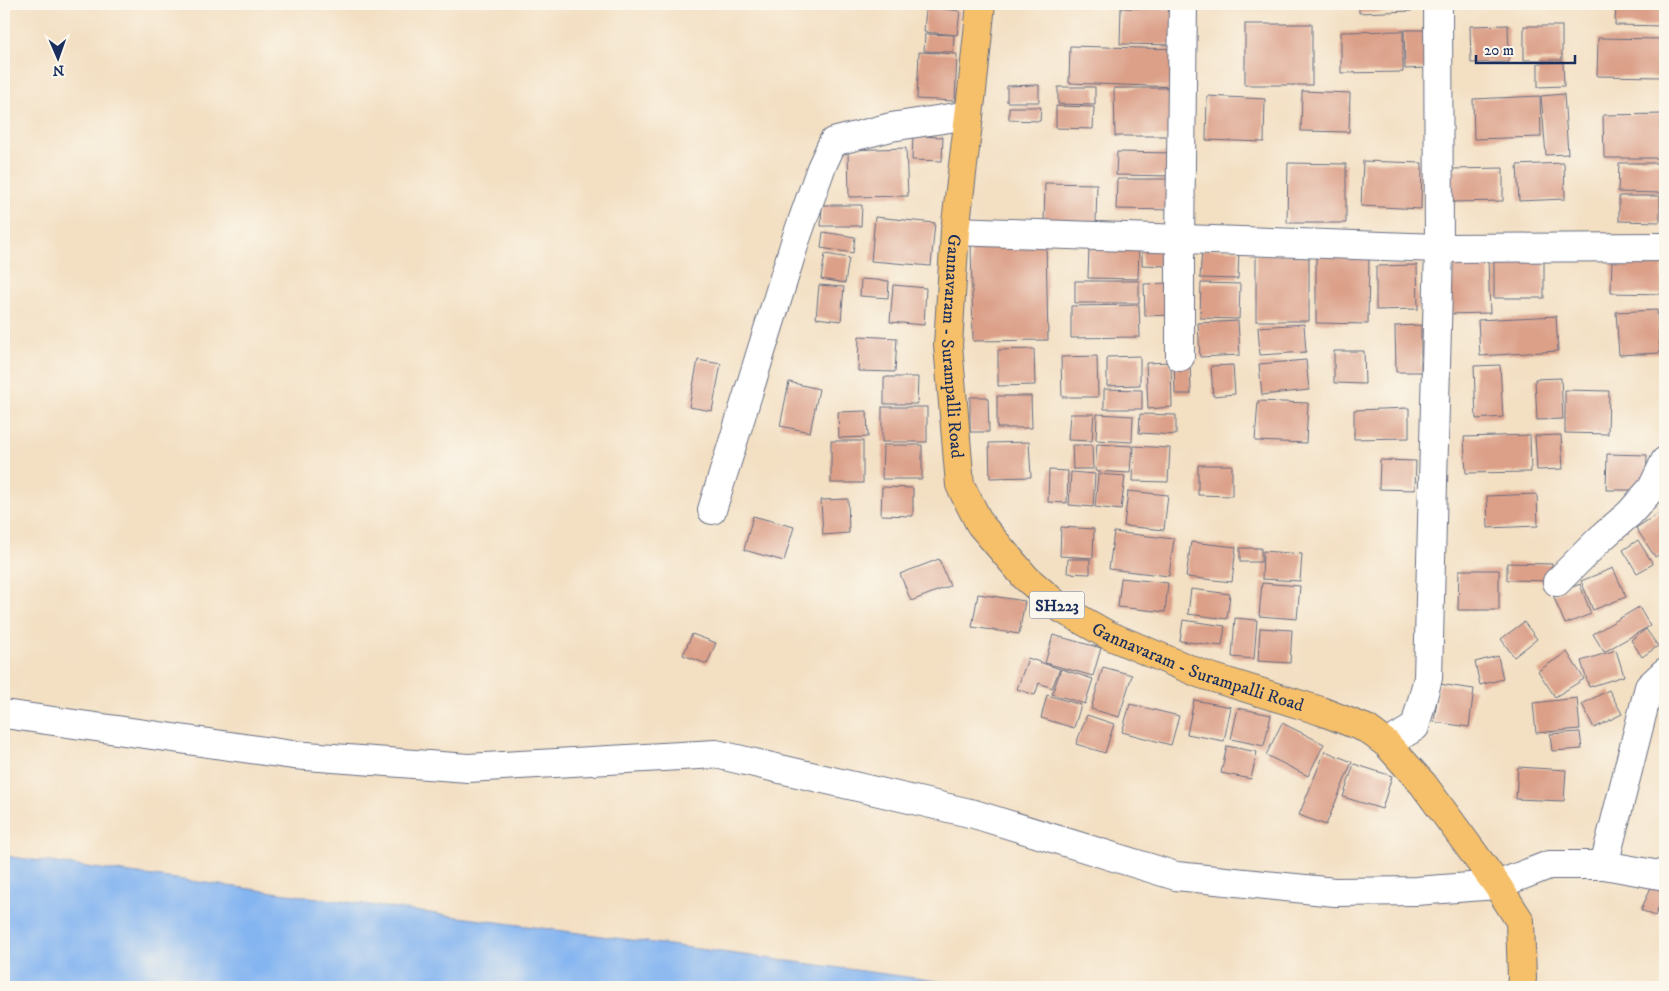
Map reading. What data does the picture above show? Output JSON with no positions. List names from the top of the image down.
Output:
{
  "streets": {
    "main road": ["Gannavaram - Surampalli Road", "SH223"]
  },
  "scale_bar": "20 m",
  "north": "bottom"
}
